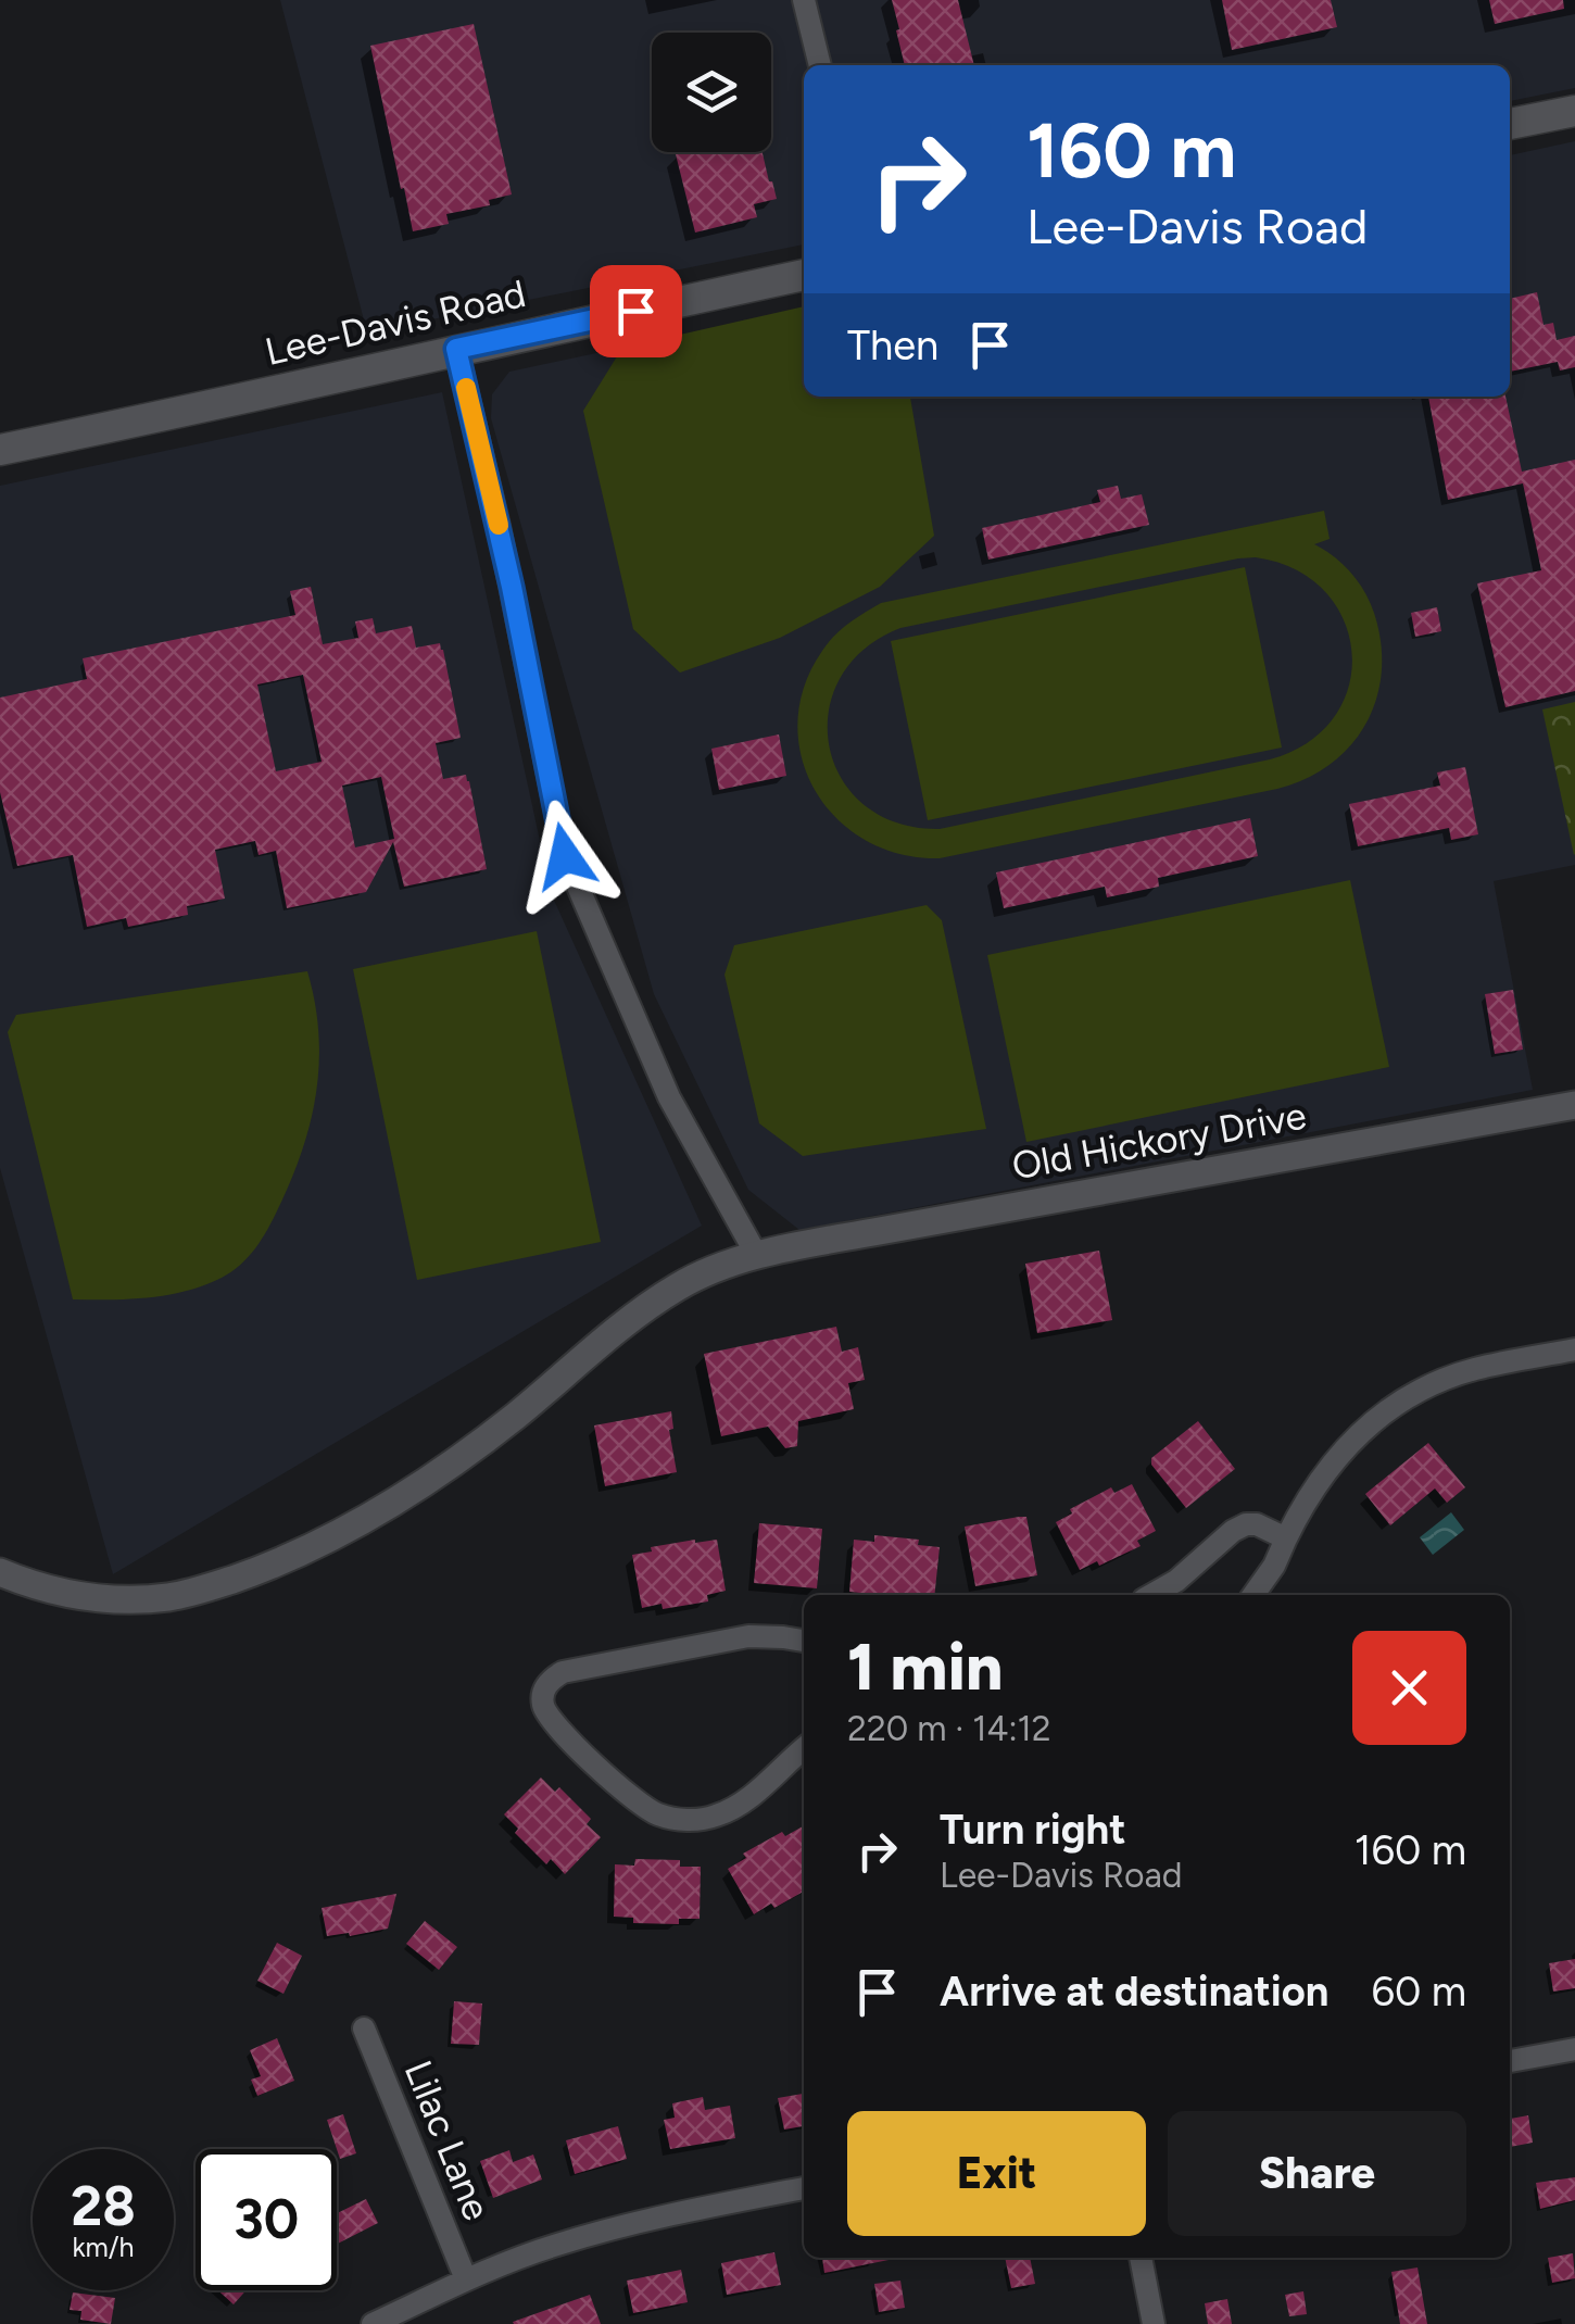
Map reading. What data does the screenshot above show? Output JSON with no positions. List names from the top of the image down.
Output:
{
  "streets": {
    "main road": ["Lee-Davis Road"],
    "street": ["Old Hickory Drive", "Lilac Lane"]
  },
  "page": {
    "turn": ["160 m", "Lee-Davis Road"],
    "then": "Then",
    "heading": ["1 min", "220 m · 14:12"],
    "list": [
      {
        "name": "Turn right",
        "note": "Lee-Davis Road",
        "value": "160 m"
      },
      {
        "name": "Arrive at destination",
        "value": "60 m"
      }
    ],
    "buttons": ["Exit", "Share"],
    "speed": "28 km/h",
    "limit": "30"
  }
}
